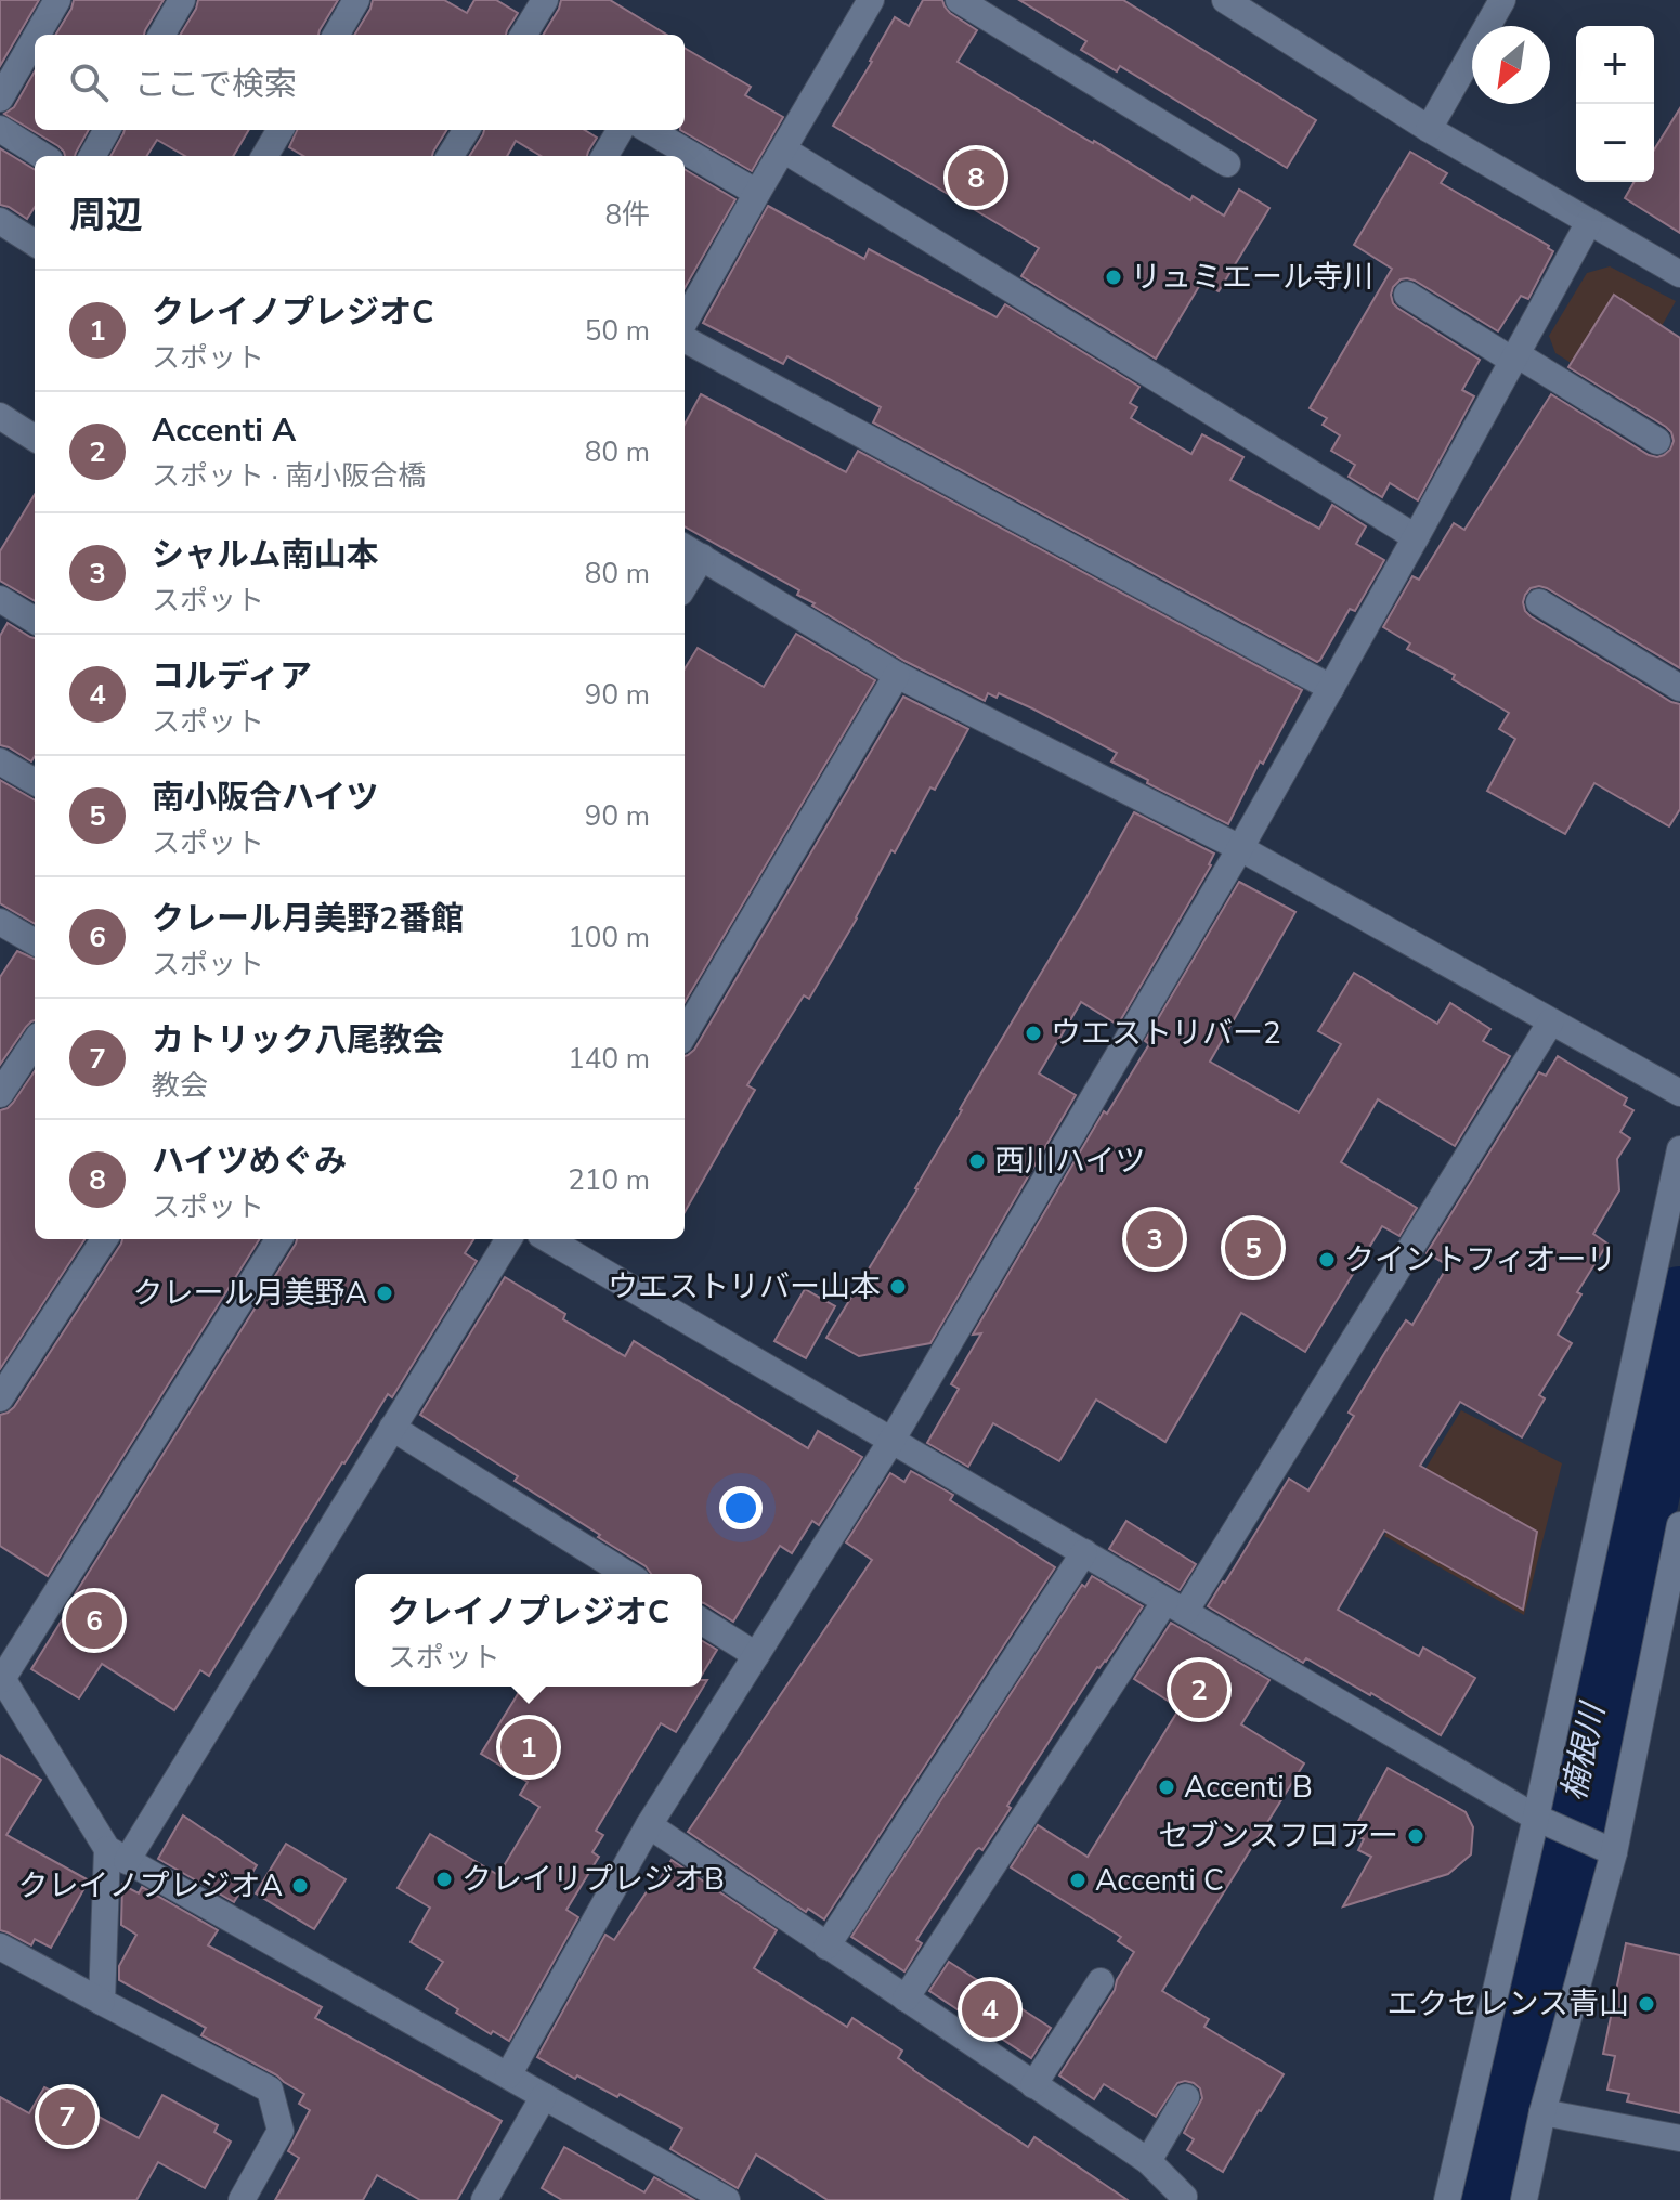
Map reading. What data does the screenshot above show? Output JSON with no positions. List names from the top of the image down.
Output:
{
  "water": ["楠根川"],
  "places": [
    "リュミエール寺川",
    "ウエストリバー2",
    "西川ハイツ",
    "クイントフィオーリ",
    "ウエストリバー山本",
    "クレール月美野A",
    "Accenti B",
    "セブンスフロアー",
    "クレイリプレジオB",
    "Accenti C",
    "クレイノプレジオA",
    "エクセレンス青山"
  ],
  "north": "bottom left",
  "page": {
    "map_buttons": ["+", "−"],
    "search": "ここで検索",
    "pins": [
      "8",
      "3",
      "5",
      "6",
      "2",
      "1",
      "4",
      "7"
    ],
    "heading": ["周辺", "8件"],
    "list": [
      {
        "mark": "1",
        "name": "クレイノプレジオC",
        "note": "スポット",
        "value": "50 m"
      },
      {
        "mark": "2",
        "name": "Accenti A",
        "note": "スポット · 南小阪合橋",
        "value": "80 m"
      },
      {
        "mark": "3",
        "name": "シャルム南山本",
        "note": "スポット",
        "value": "80 m"
      },
      {
        "mark": "4",
        "name": "コルディア",
        "note": "スポット",
        "value": "90 m"
      },
      {
        "mark": "5",
        "name": "南小阪合ハイツ",
        "note": "スポット",
        "value": "90 m"
      },
      {
        "mark": "6",
        "name": "クレール月美野2番館",
        "note": "スポット",
        "value": "100 m"
      },
      {
        "mark": "7",
        "name": "カトリック八尾教会",
        "note": "教会",
        "value": "140 m"
      },
      {
        "mark": "8",
        "name": "ハイツめぐみ",
        "note": "スポット",
        "value": "210 m"
      }
    ],
    "popup": ["クレイノプレジオC", "スポット"]
  }
}
